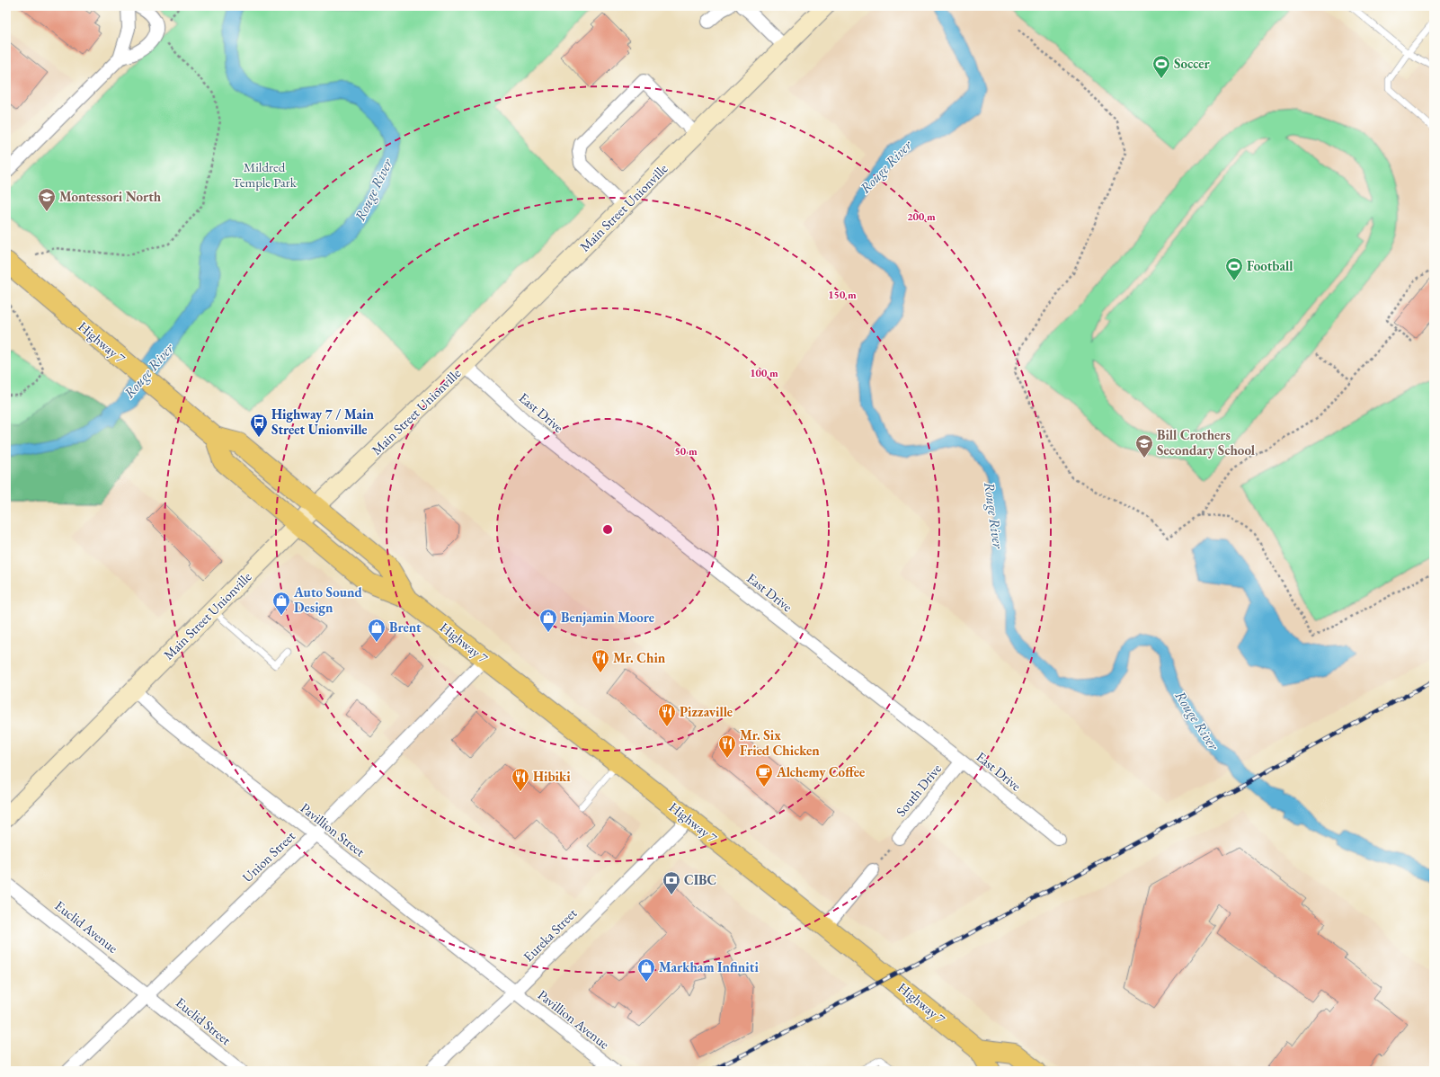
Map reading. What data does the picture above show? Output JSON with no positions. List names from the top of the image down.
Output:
{
  "streets": {
    "main road": ["Main Street Unionville", "Highway 7"],
    "street": [
      "East Drive",
      "South Drive",
      "Pavillion Street",
      "Union Street",
      "Euclid Avenue",
      "Eureka Street",
      "Pavillion Avenue",
      "Euclid Street"
    ]
  },
  "crossings": [
    ["Main Street Unionville", "Highway 7"],
    ["Main Street Unionville", "East Drive"],
    ["Main Street Unionville", "Pavillion Street"],
    ["Highway 7", "Union Street"],
    ["Highway 7", "Eureka Street"],
    ["East Drive", "South Drive"],
    ["Pavillion Street", "Union Street"],
    ["Pavillion Street", "Eureka Street"],
    ["Pavillion Street", "Pavillion Avenue"],
    ["Union Street", "Euclid Avenue"],
    ["Union Street", "Euclid Street"],
    ["Euclid Avenue", "Euclid Street"],
    ["Eureka Street", "Pavillion Avenue"]
  ],
  "water": ["Rouge River"],
  "parks": ["Mildred Temple Park"],
  "places": {
    "sports": ["Soccer", "Football"],
    "school or university": ["Montessori North", "Bill Crothers Secondary School"],
    "bus stop": ["Highway 7 / Main Street Unionville"],
    "shop": [
      "Auto Sound Design",
      "Benjamin Moore",
      "Brent",
      "Markham Infiniti"
    ],
    "restaurant": [
      "Mr. Chin",
      "Pizzaville",
      "Mr. Six Fried Chicken",
      "Hibiki"
    ],
    "cafe": ["Alchemy Coffee"],
    "bank": ["CIBC"]
  },
  "rings": [
    "200 m",
    "150 m",
    "100 m",
    "50 m"
  ]
}
